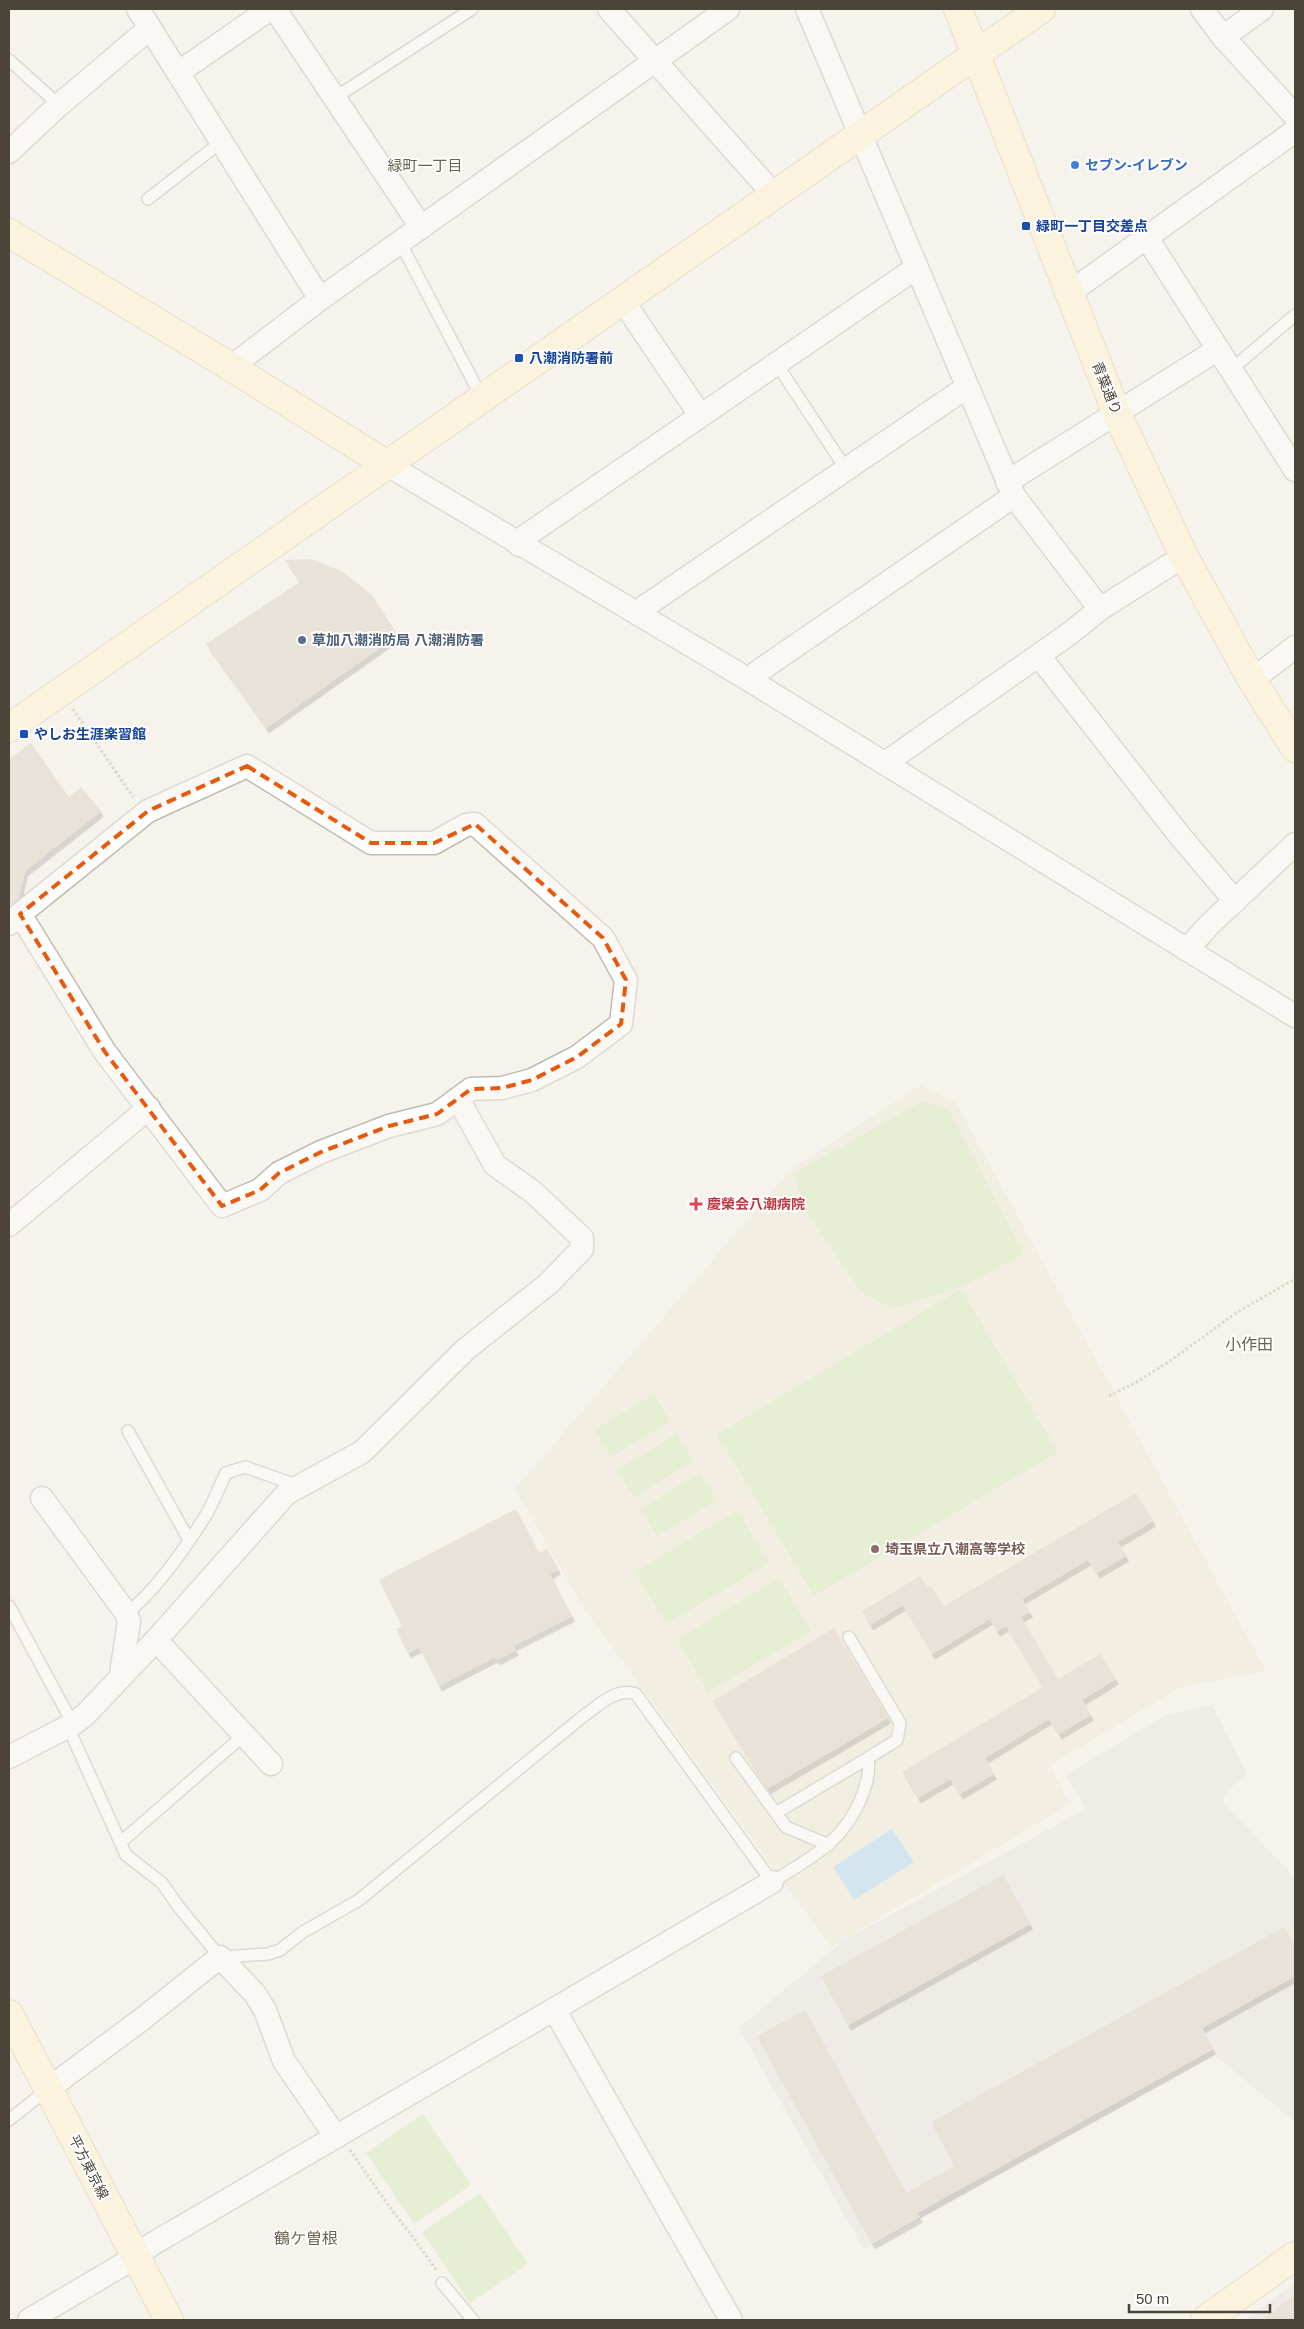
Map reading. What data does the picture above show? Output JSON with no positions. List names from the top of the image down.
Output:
{
  "streets": {
    "street": ["青葉通り", "平方東京線"]
  },
  "districts": ["緑町一丁目", "小作田", "鶴ケ曽根"],
  "places": {
    "other": ["セブン-イレブン", "草加八潮消防局 八潮消防署", "埼玉県立八潮高等学校"],
    "transit": ["緑町一丁目交差点", "八潮消防署前", "やしお生涯楽習館"],
    "health": ["慶榮会八潮病院"]
  },
  "scale_bar": "50 m"
}
